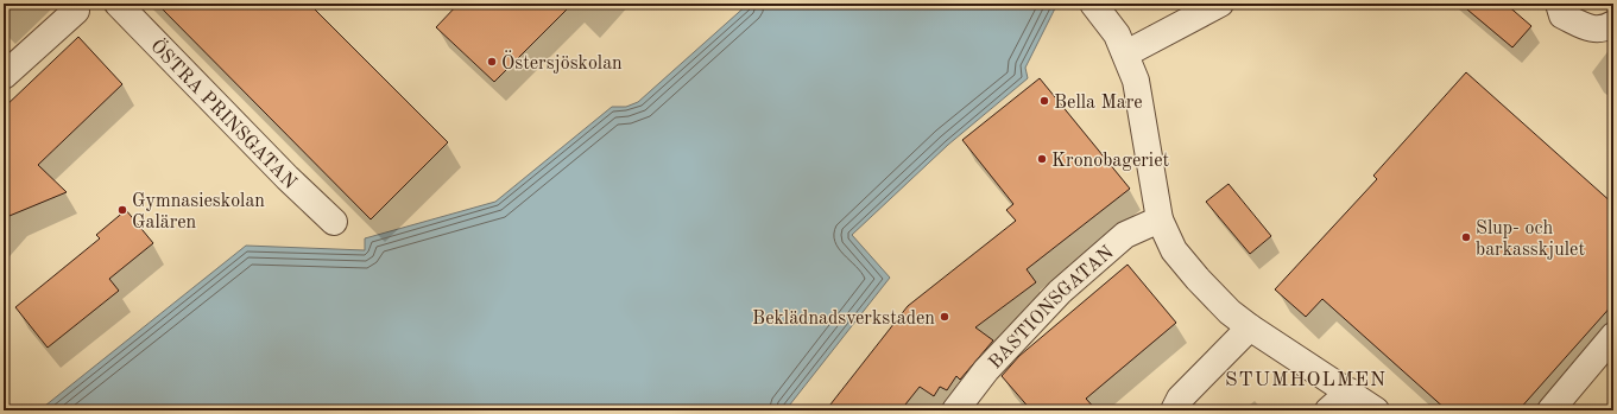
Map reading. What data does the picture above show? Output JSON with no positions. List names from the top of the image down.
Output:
{
  "streets": {
    "street": ["ÖSTRA PRINSGATAN", "BASTIONSGATAN"]
  },
  "districts": ["STUMHOLMEN"],
  "places": [
    "Östersjöskolan",
    "Bella Mare",
    "Kronobageriet",
    "Gymnasieskolan Galären",
    "Slup- och barkasskjulet",
    "Beklädnadsverkstaden"
  ]
}
